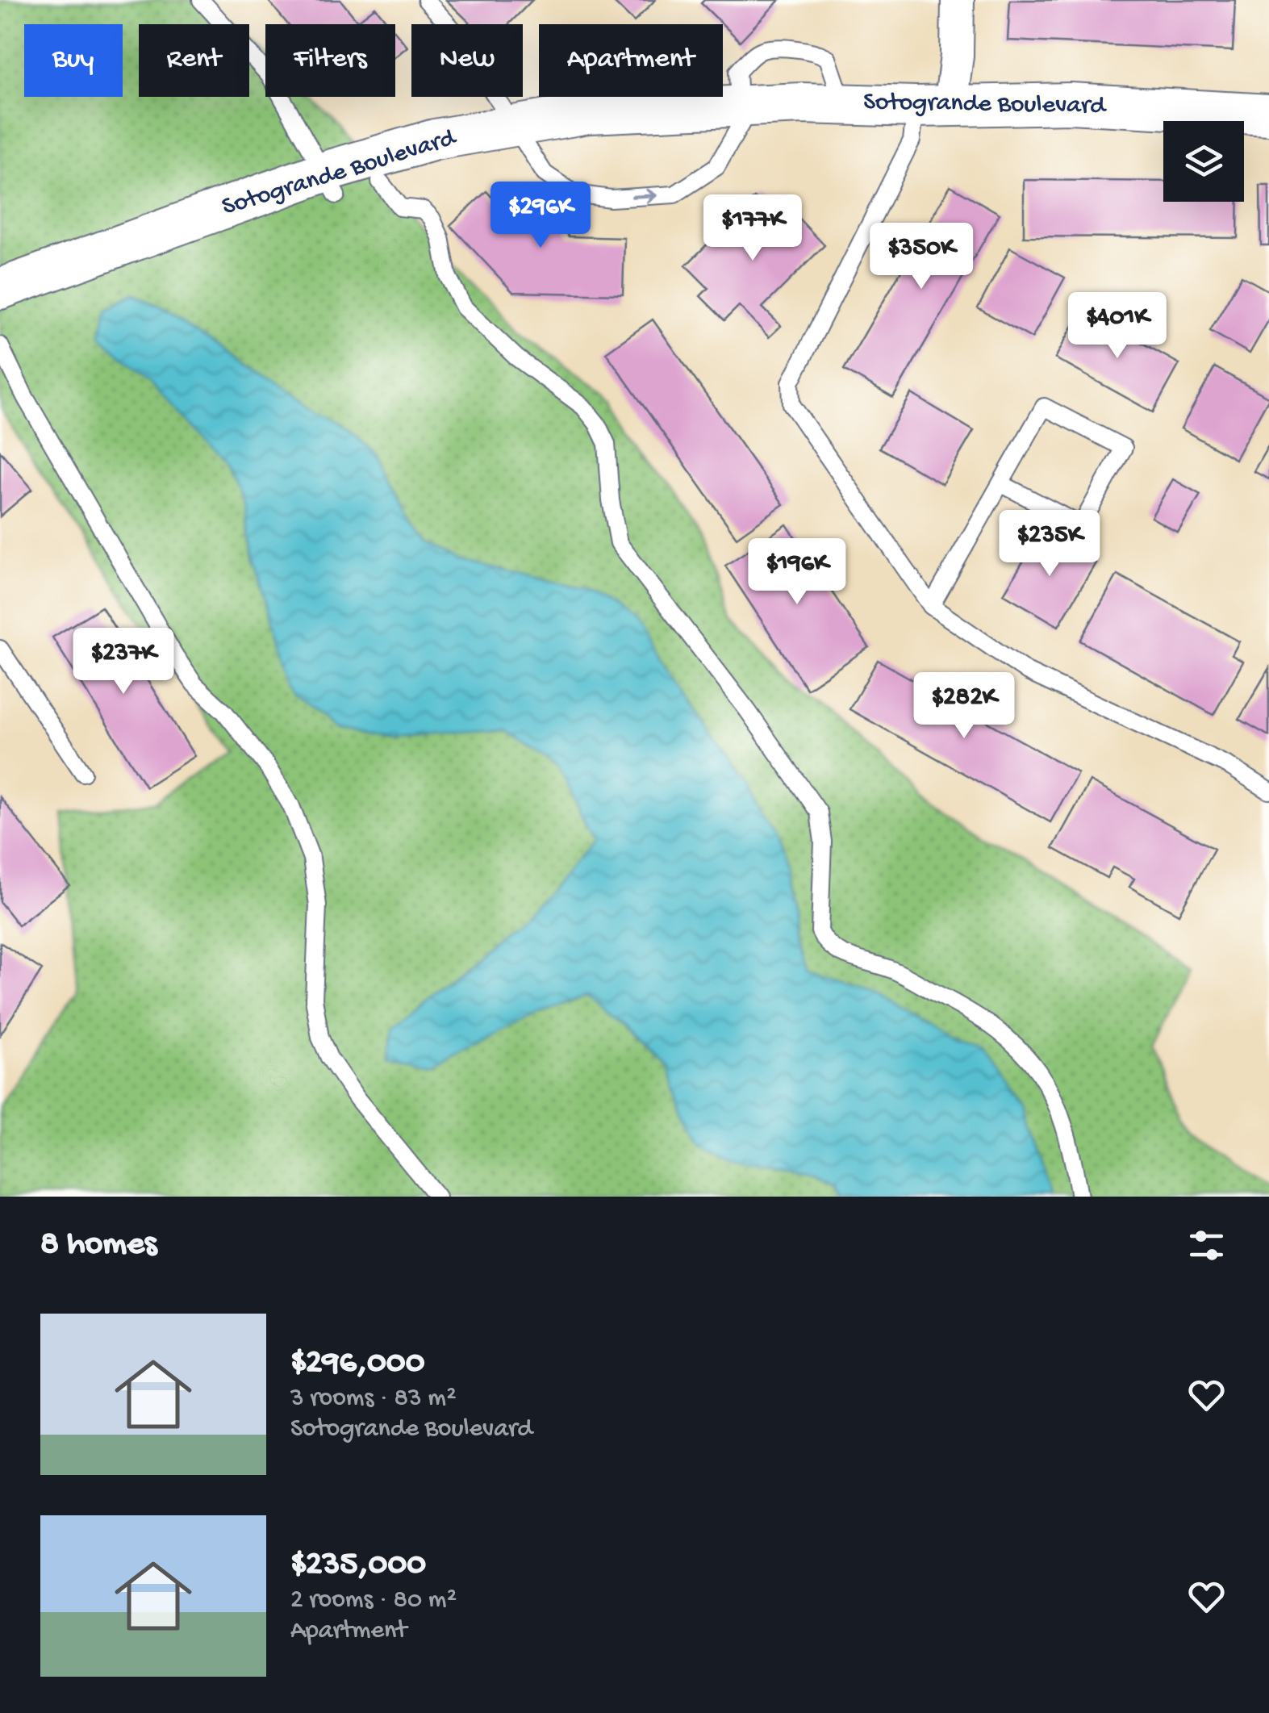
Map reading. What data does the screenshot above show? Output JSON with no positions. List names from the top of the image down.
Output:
{
  "streets": {
    "street": ["Sotogrande Boulevard"]
  },
  "page": {
    "chip": [
      "Buy",
      "Rent",
      "Filters",
      "New",
      "Apartment"
    ],
    "price": [
      "$296K",
      "$177K",
      "$350K",
      "$401K",
      "$235K",
      "$196K",
      "$237K",
      "$282K"
    ],
    "heading": "8 homes",
    "list": [
      {
        "name": "$296,000",
        "note": "3 rooms · 83 m² · Sotogrande Boulevard"
      },
      {
        "name": "$235,000",
        "note": "2 rooms · 80 m² · Apartment"
      }
    ]
  }
}
